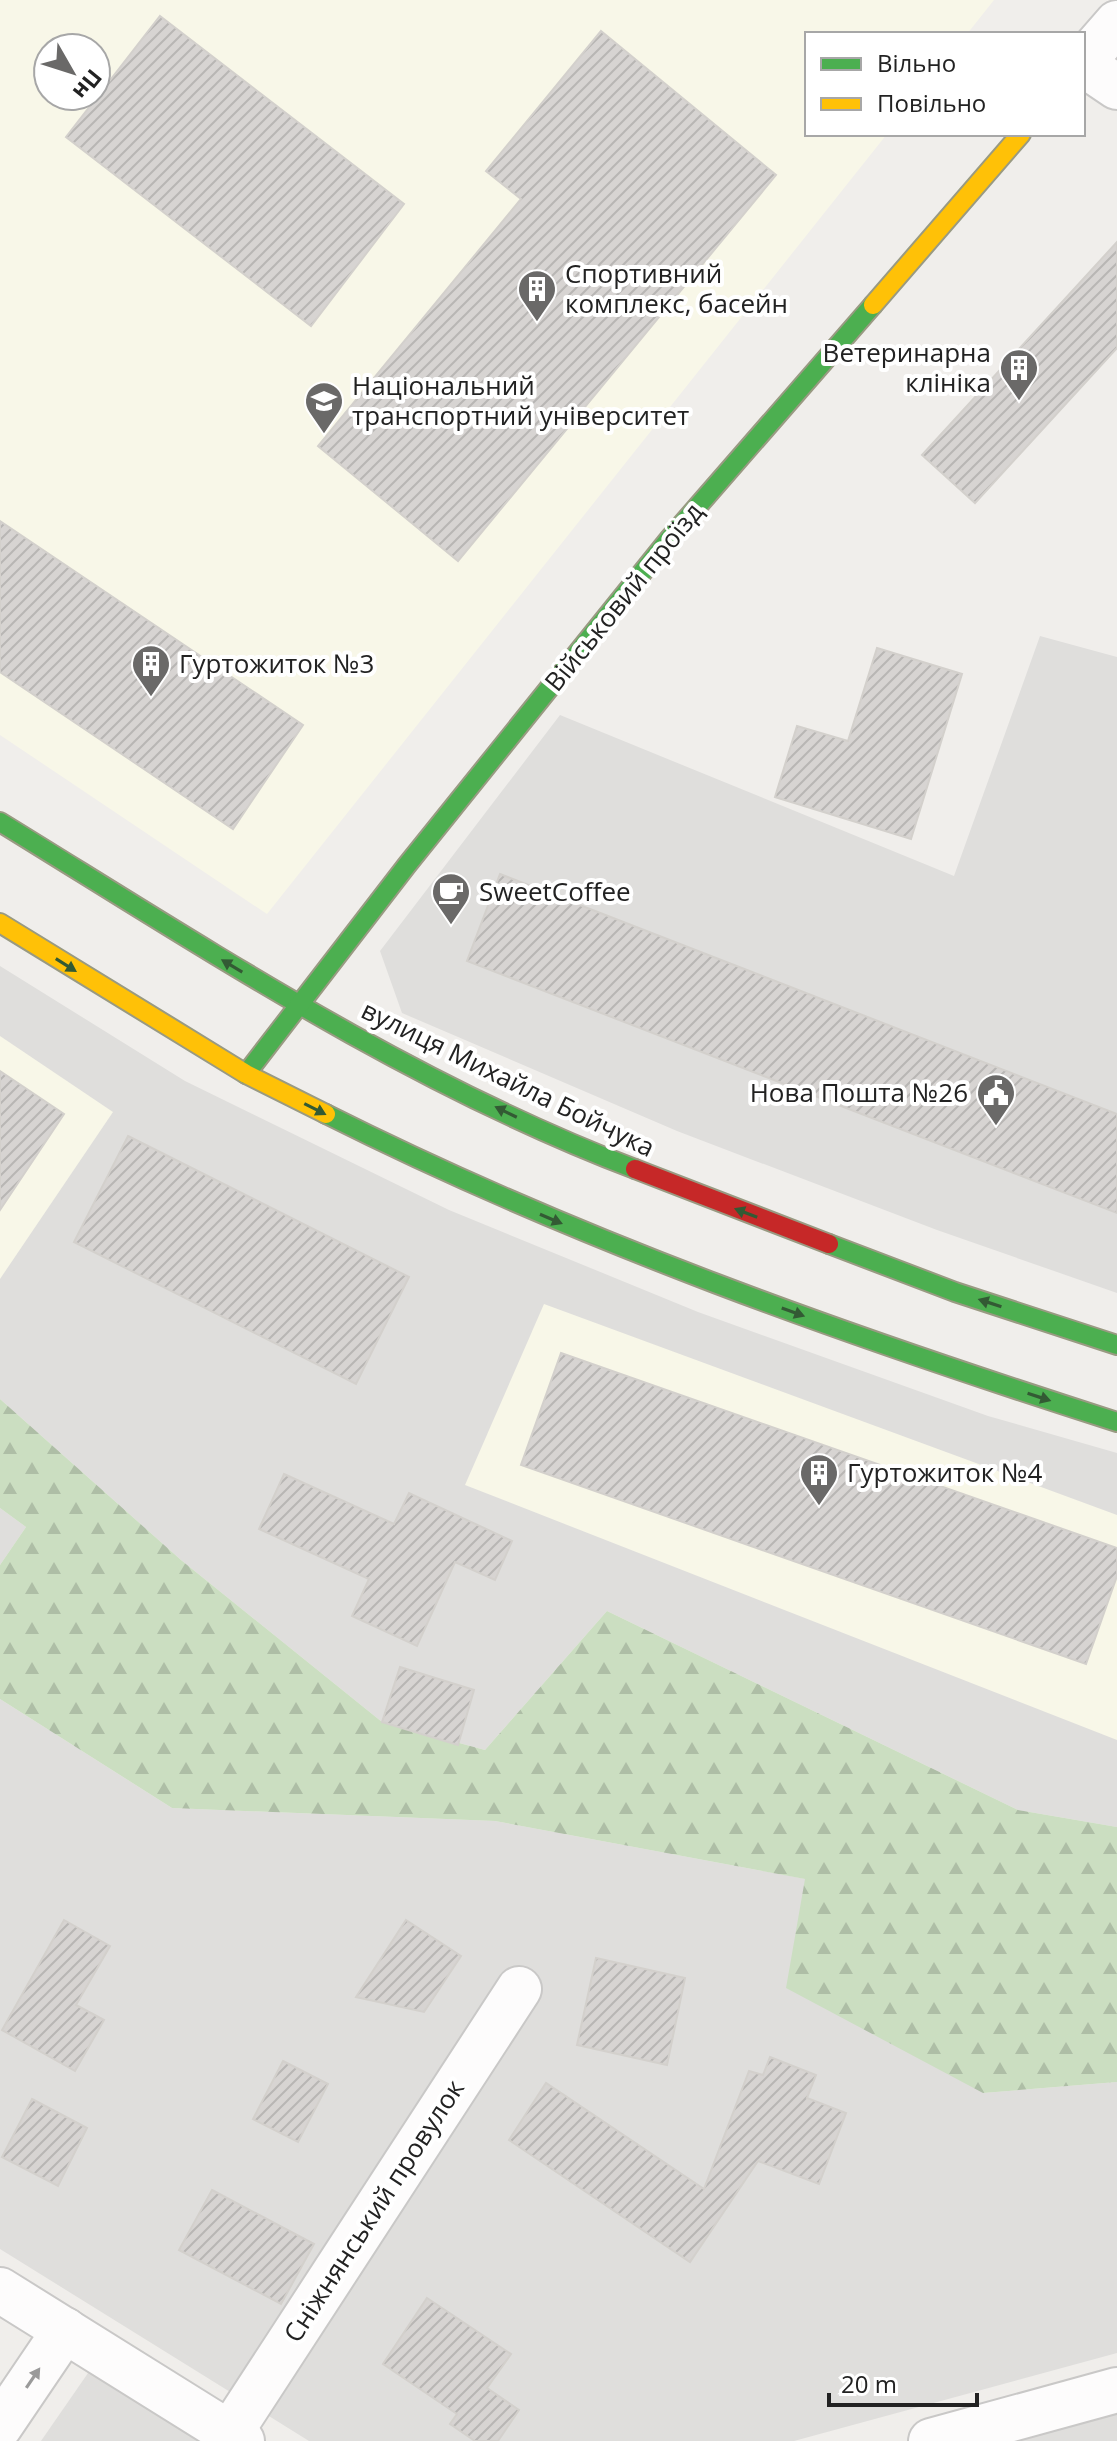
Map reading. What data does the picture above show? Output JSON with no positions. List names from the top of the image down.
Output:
{
  "streets": {
    "main road": ["Військовий проїзд", "вулиця Михайла Бойчука"],
    "street": ["Сніжнянський провулок"]
  },
  "crossings": [
    ["Військовий проїзд", "вулиця Михайла Бойчука"]
  ],
  "places": {
    "building": [
      "Спортивний комплекс, басейн",
      "Ветеринарна клініка",
      "Гуртожиток №3",
      "Гуртожиток №4"
    ],
    "school or university": ["Національний транспортний університет"],
    "cafe": ["SweetCoffee"],
    "public building": ["Нова Пошта №26"]
  },
  "legend": ["Вільно", "Повільно"],
  "scale_bar": "20 m",
  "north": "bottom right"
}
